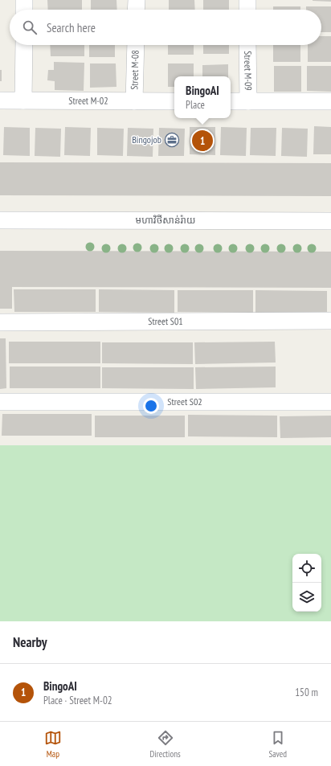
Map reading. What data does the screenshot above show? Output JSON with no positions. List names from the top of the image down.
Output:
{
  "streets": {
    "street": [
      "Street M-08",
      "Street M-09",
      "Street M-02",
      "មហាវិថីសាន់រ៉ាយ",
      "Street S01",
      "Street S02"
    ]
  },
  "crossings": [
    ["Street M-08", "Street M-02"]
  ],
  "places": {
    "office": ["Bingojob"]
  },
  "page": {
    "search": "Search here",
    "popup": ["BingoAI", "Place"],
    "pins": "1",
    "heading": "Nearby",
    "list": [
      {
        "mark": "1",
        "name": "BingoAI",
        "note": "Place · Street M-02",
        "value": "150 m"
      }
    ],
    "nav": ["Map", "Directions", "Saved"]
  }
}
